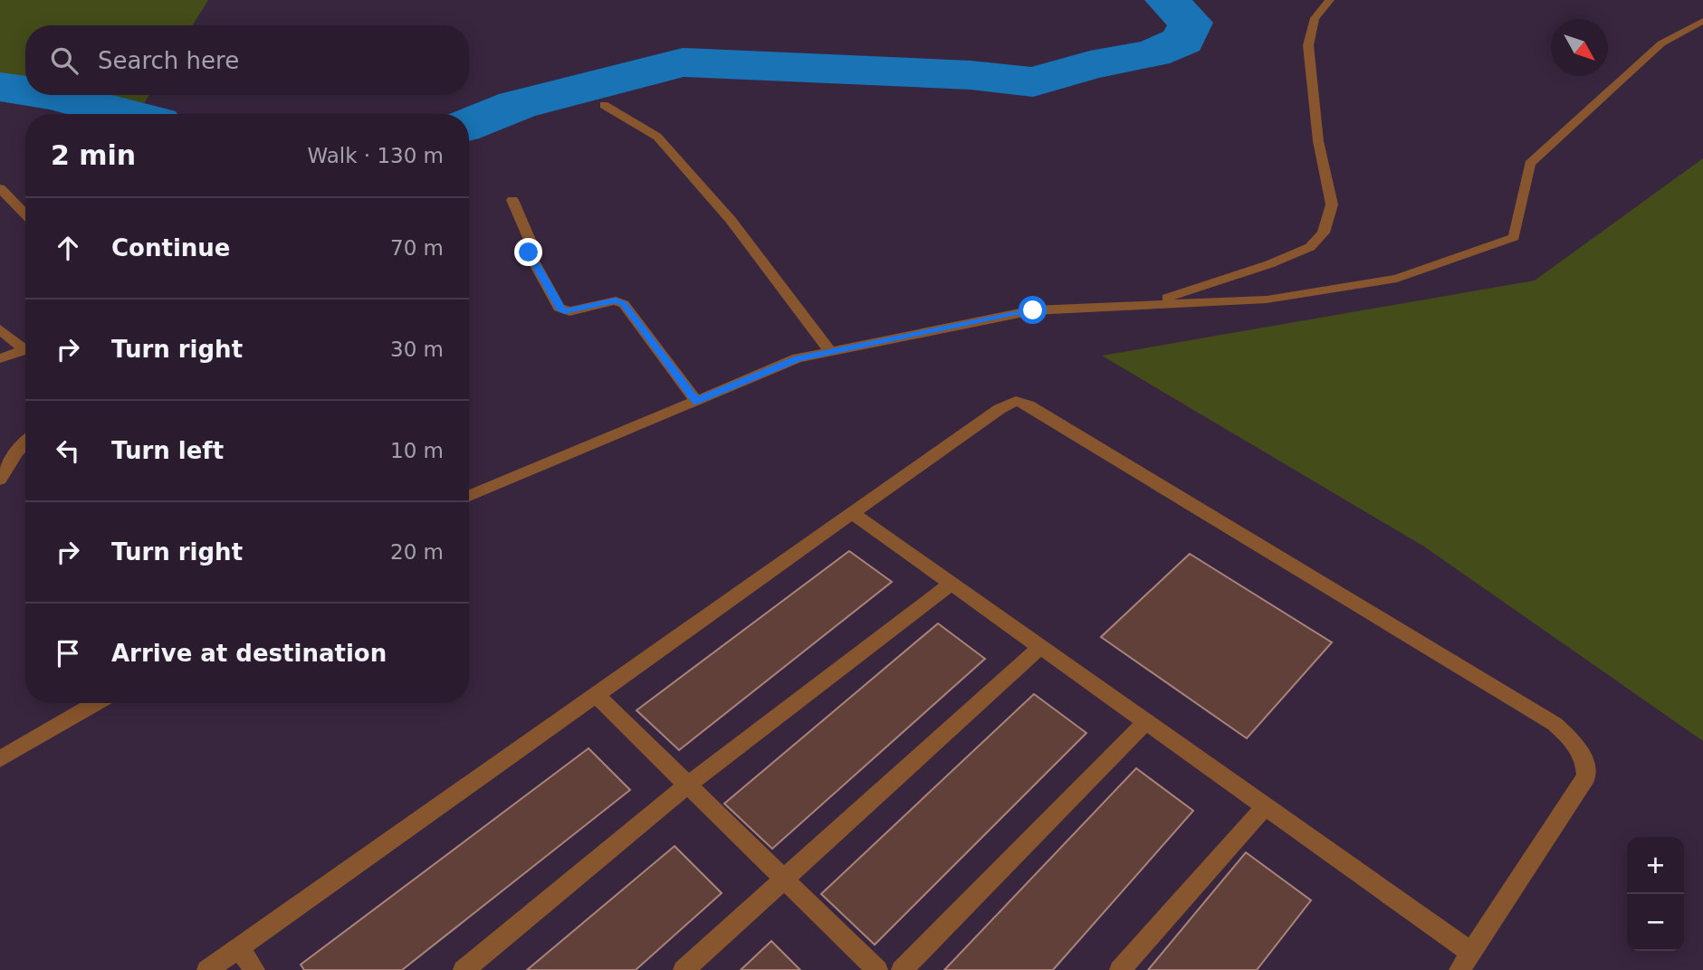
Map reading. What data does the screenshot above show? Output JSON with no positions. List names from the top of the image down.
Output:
{
  "north": "bottom right",
  "page": {
    "search": "Search here",
    "heading": ["2 min", "Walk · 130 m"],
    "list": [
      ["Continue", "70 m"],
      ["Turn right", "30 m"],
      ["Turn left", "10 m"],
      ["Turn right", "20 m"],
      "Arrive at destination"
    ],
    "map_buttons": ["+", "−"]
  }
}
